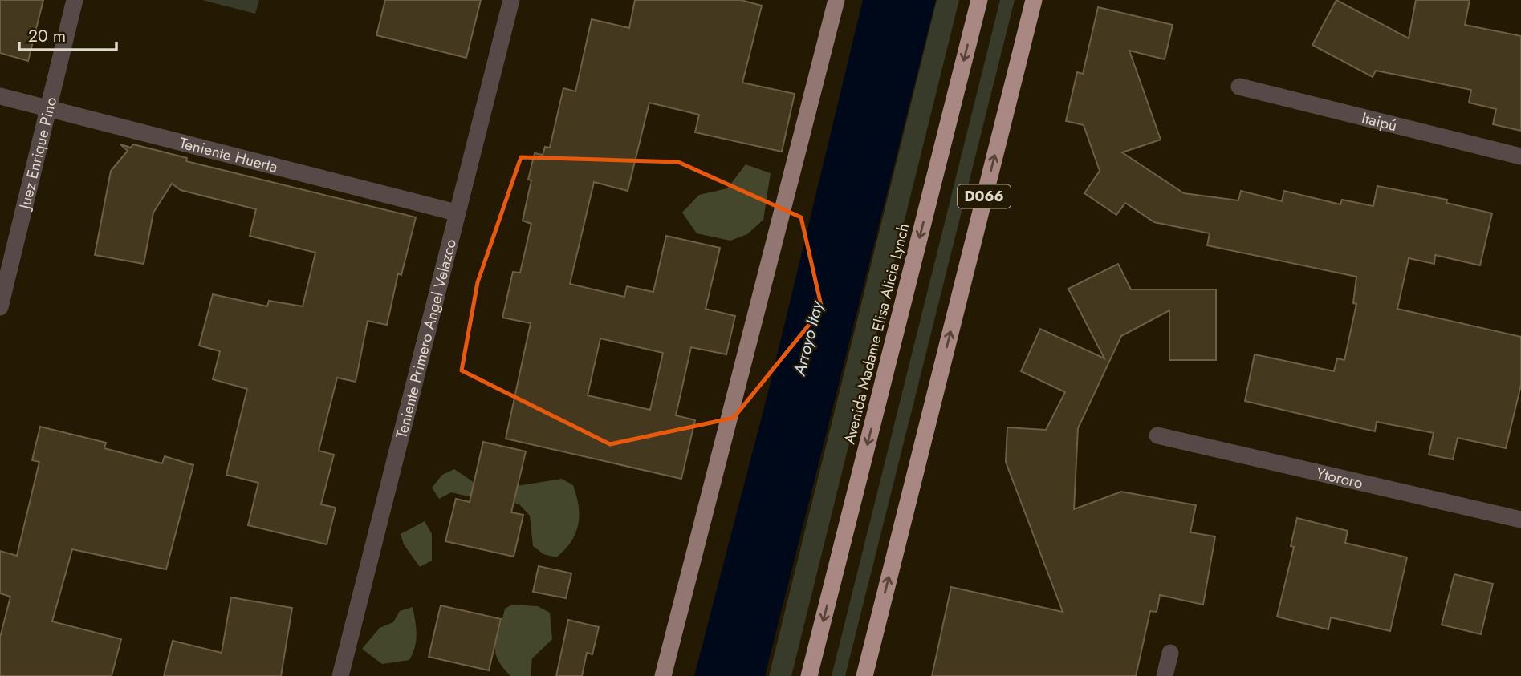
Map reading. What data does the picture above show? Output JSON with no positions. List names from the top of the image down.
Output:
{
  "streets": {
    "highway": ["D066", "Avenida Madame Elisa Alicia Lynch"],
    "street": [
      "Itaipú",
      "Juez Enrique Pino",
      "Teniente Huerta",
      "Teniente Primero Angel Velazco",
      "Ytororo"
    ]
  },
  "crossings": [
    ["Juez Enrique Pino", "Teniente Huerta"],
    ["Teniente Huerta", "Teniente Primero Angel Velazco"]
  ],
  "water": ["Arroyo Itay"],
  "scale_bar": "20 m"
}
